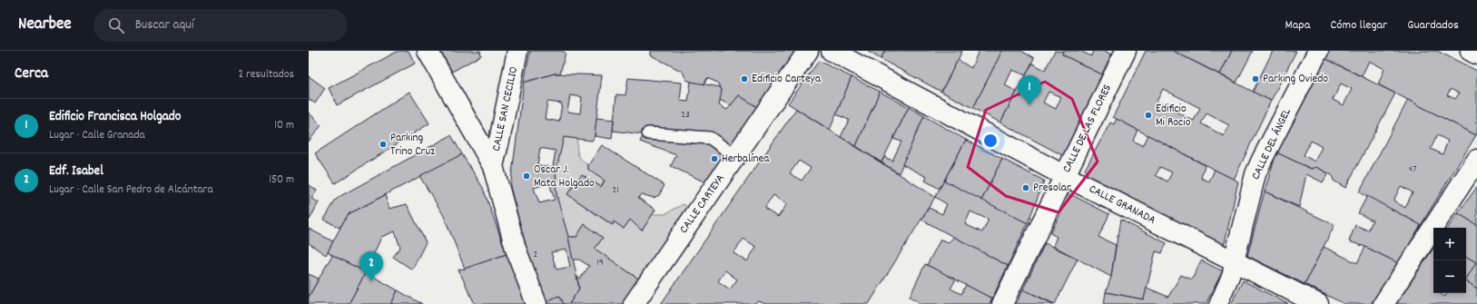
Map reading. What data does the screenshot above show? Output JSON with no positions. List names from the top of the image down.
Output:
{
  "streets": {
    "street": [
      "CALLE SAN CECILIO",
      "CALLE DE LAS FLORES",
      "CALLE DEL ÁNGEL",
      "CALLE CARTEYA",
      "CALLE GRANADA"
    ]
  },
  "crossings": [
    ["CALLE DE LAS FLORES", "CALLE GRANADA"],
    ["CALLE DEL ÁNGEL", "CALLE GRANADA"]
  ],
  "places": [
    "Edificio Carteya",
    "Parking Oviedo",
    "Edificio Mi Rocío",
    "Parking Trino Cruz",
    "Herbalínea",
    "Oscar J. Mata Holgado",
    "Presolar"
  ],
  "house_numbers": [
    "23",
    "47",
    "21",
    "2",
    "19"
  ],
  "page": {
    "header": "Nearbee",
    "search": "Buscar aquí",
    "nav": ["Mapa", "Cómo llegar", "Guardados"],
    "heading": ["Cerca", "2 resultados"],
    "pins": ["1", "2"],
    "list": [
      {
        "mark": "1",
        "name": "Edificio Francisca Holgado",
        "note": "Lugar · Calle Granada",
        "value": "10 m"
      },
      {
        "mark": "2",
        "name": "Edf. Isabel",
        "note": "Lugar · Calle San Pedro de Alcántara",
        "value": "150 m"
      }
    ],
    "map_buttons": ["+", "−"]
  }
}
